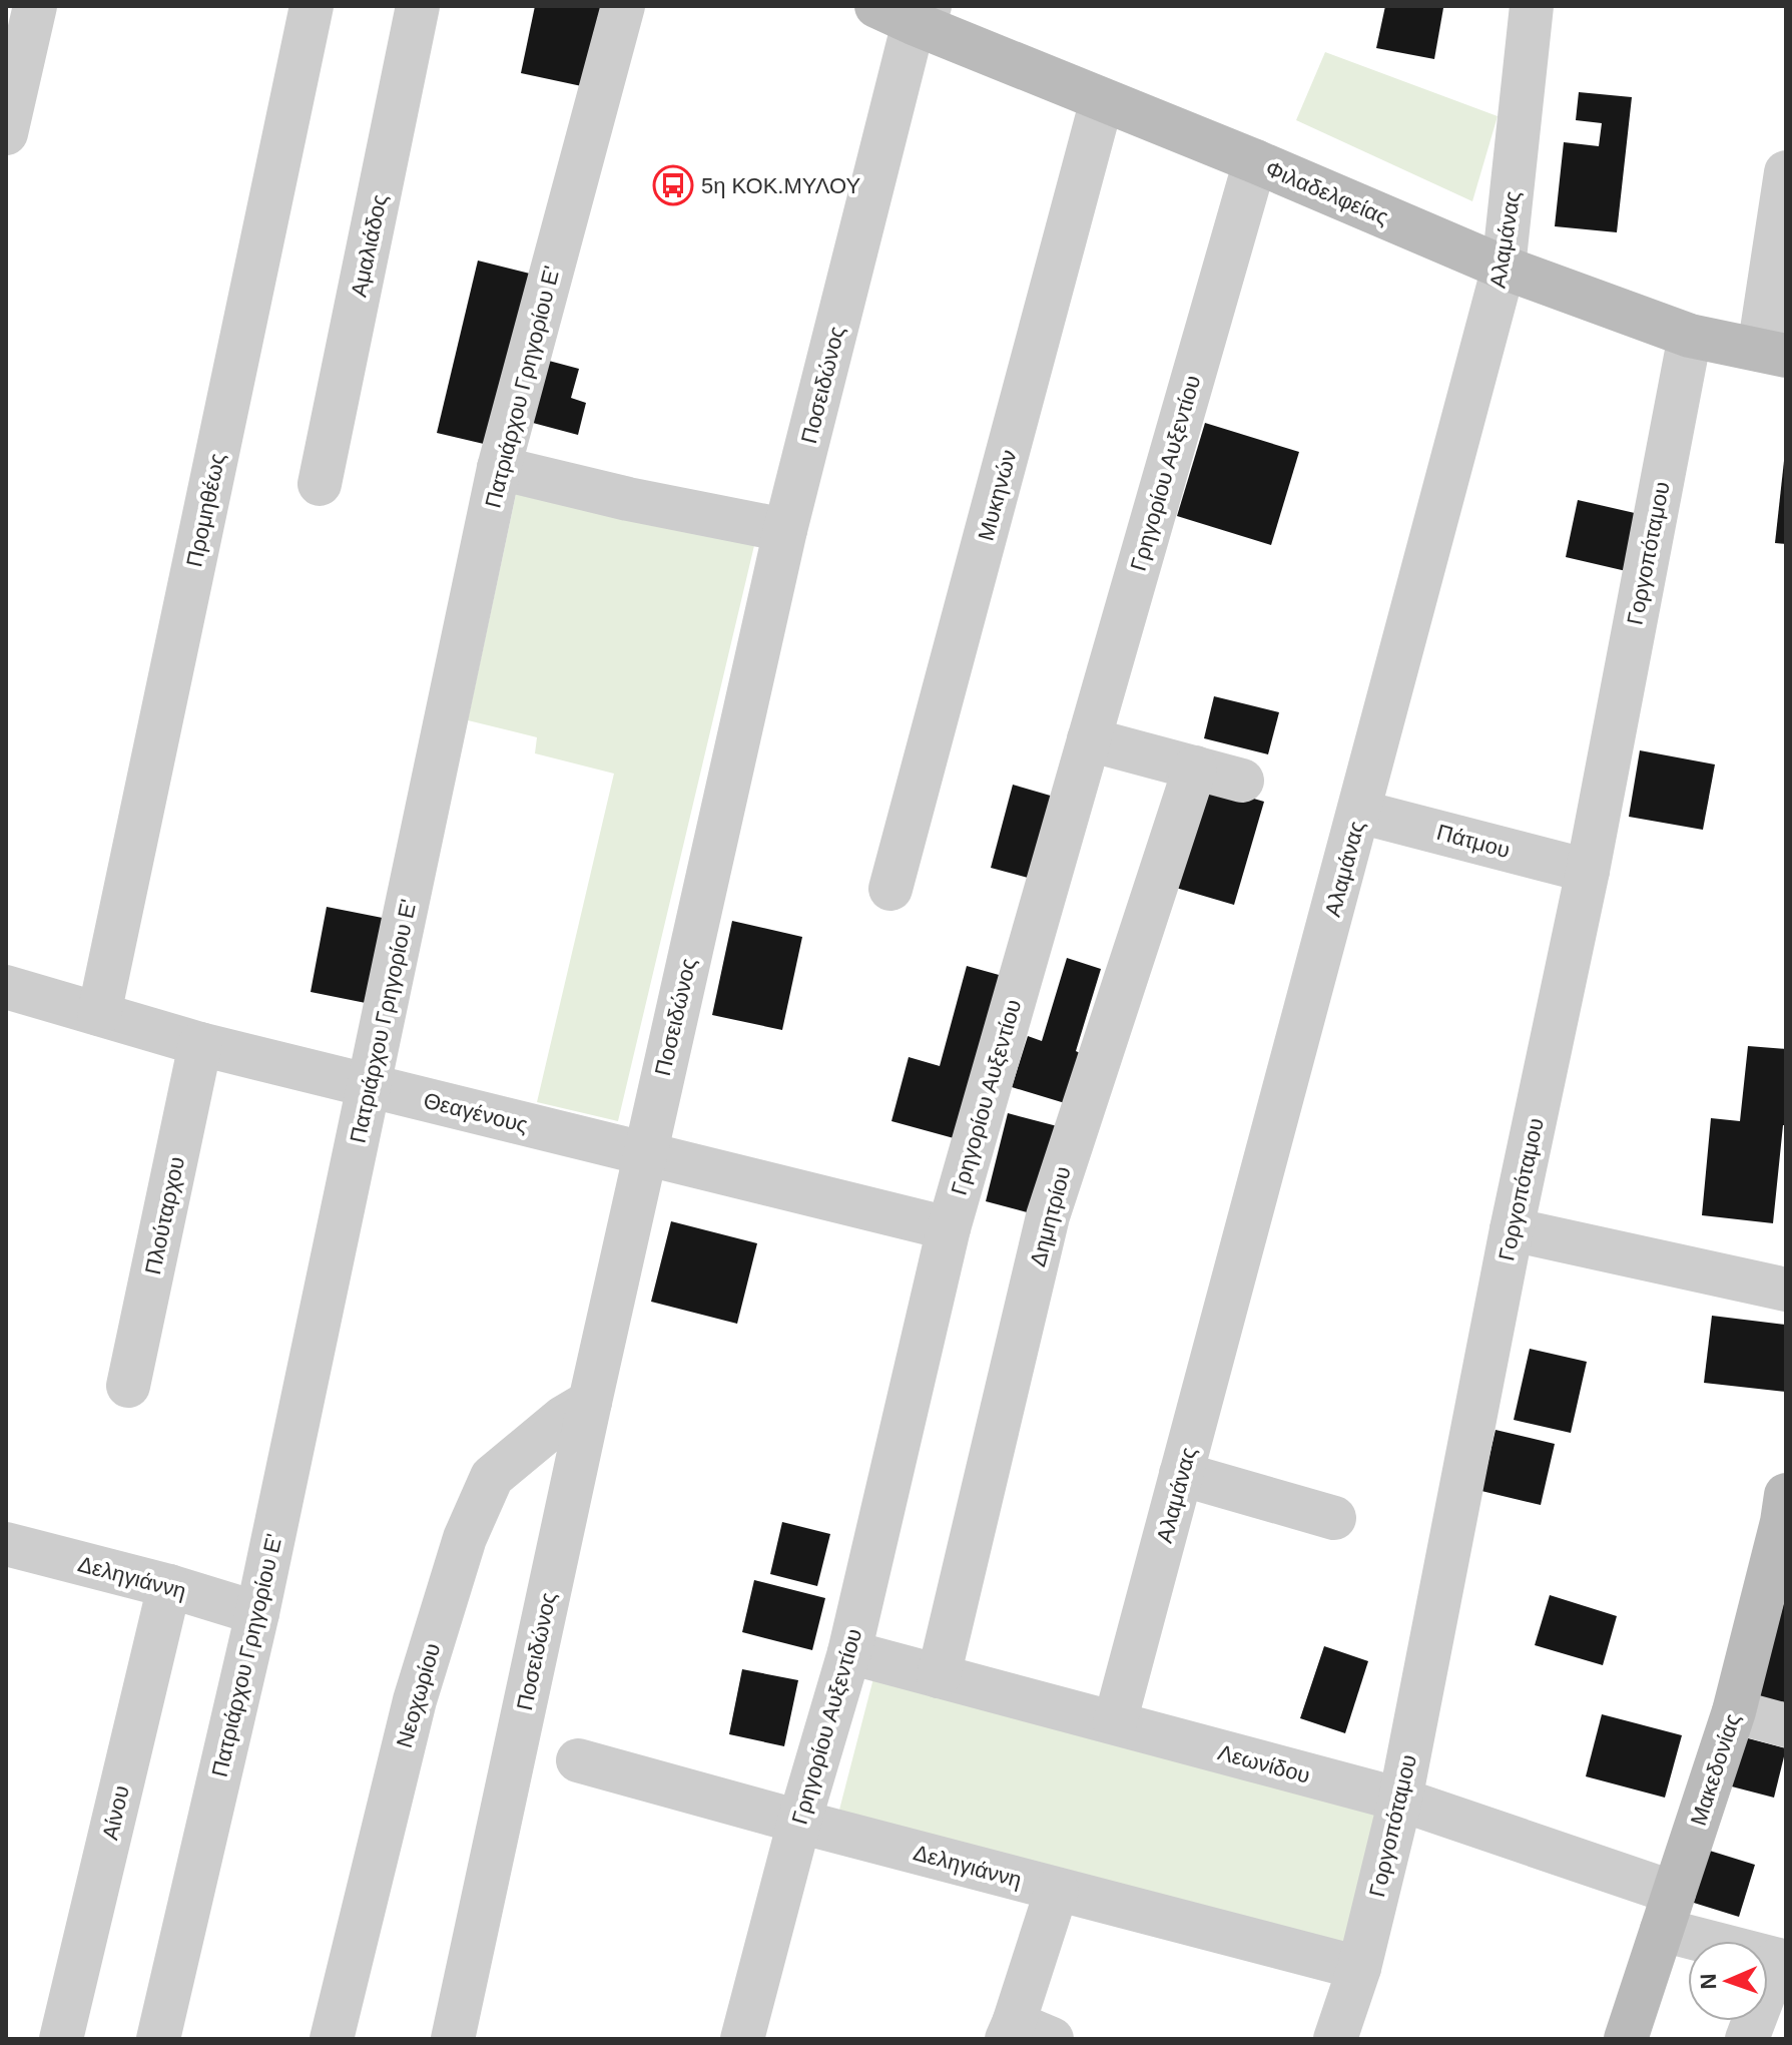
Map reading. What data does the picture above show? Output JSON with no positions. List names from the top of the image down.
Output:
{
  "streets": {
    "main road": ["Φιλαδελφείας", "Μακεδονίας"],
    "street": [
      "Αλαμάνας",
      "Αμαλιάδος",
      "Ποσειδώνος",
      "Πατριάρχου Γρηγορίου E'",
      "Γρηγορίου Αυξεντίου",
      "Μυκηνών",
      "Προμηθέως",
      "Γοργοπόταμου",
      "Πάτμου",
      "Θεαγένους",
      "Πλούταρχου",
      "Δημητρίου",
      "Δεληγιάννη",
      "Νεοχωρίου",
      "Λεωνίδου",
      "Αίνου"
    ]
  },
  "crossings": [
    ["Φιλαδελφείας", "Αλαμάνας"],
    ["Φιλαδελφείας", "Ποσειδώνος"],
    ["Φιλαδελφείας", "Γρηγορίου Αυξεντίου"],
    ["Φιλαδελφείας", "Μυκηνών"],
    ["Φιλαδελφείας", "Γοργοπόταμου"],
    ["Αλαμάνας", "Πάτμου"],
    ["Αλαμάνας", "Λεωνίδου"],
    ["Ποσειδώνος", "Θεαγένους"],
    ["Ποσειδώνος", "Νεοχωρίου"],
    ["Πατριάρχου Γρηγορίου E'", "Θεαγένους"],
    ["Πατριάρχου Γρηγορίου E'", "Δεληγιάννη"],
    ["Γρηγορίου Αυξεντίου", "Θεαγένους"],
    ["Γρηγορίου Αυξεντίου", "Δεληγιάννη"],
    ["Γρηγορίου Αυξεντίου", "Λεωνίδου"],
    ["Προμηθέως", "Θεαγένους"],
    ["Γοργοπόταμου", "Πάτμου"],
    ["Γοργοπόταμου", "Δεληγιάννη"],
    ["Γοργοπόταμου", "Λεωνίδου"],
    ["Θεαγένους", "Πλούταρχου"],
    ["Δημητρίου", "Λεωνίδου"],
    ["Δεληγιάννη", "Αίνου"],
    ["Λεωνίδου", "Μακεδονίας"]
  ],
  "places": {
    "bus stop": ["5η ΚΟΚ.ΜΥΛΟΥ"]
  },
  "north": "left"
}
